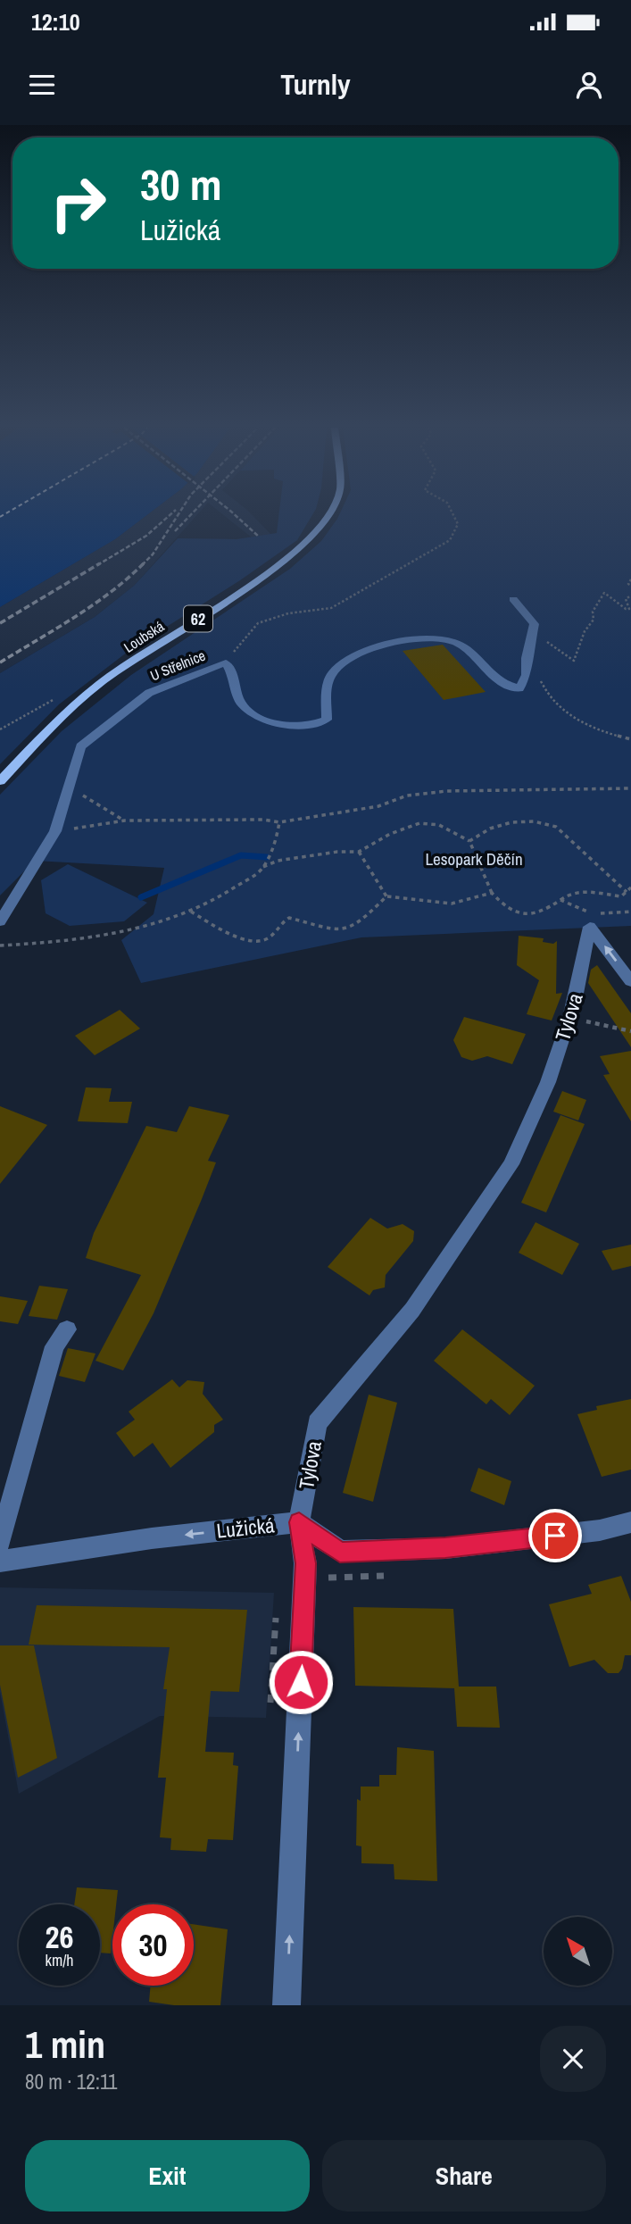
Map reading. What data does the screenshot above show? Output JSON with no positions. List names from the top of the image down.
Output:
{
  "streets": {
    "main road": ["62", "Loubská"],
    "street": ["U Střelnice", "Tylova", "Lužická"]
  },
  "crossings": [
    ["Tylova", "Lužická"]
  ],
  "one_way": ["Lužická"],
  "parks": ["Lesopark Děčín"],
  "north": "top left",
  "page": {
    "status": "12:10",
    "header": "Turnly",
    "turn": ["30 m", "Lužická"],
    "speed": "26 km/h",
    "limit": "30",
    "heading": ["1 min", "80 m · 12:11"],
    "buttons": ["Exit", "Share"]
  }
}
